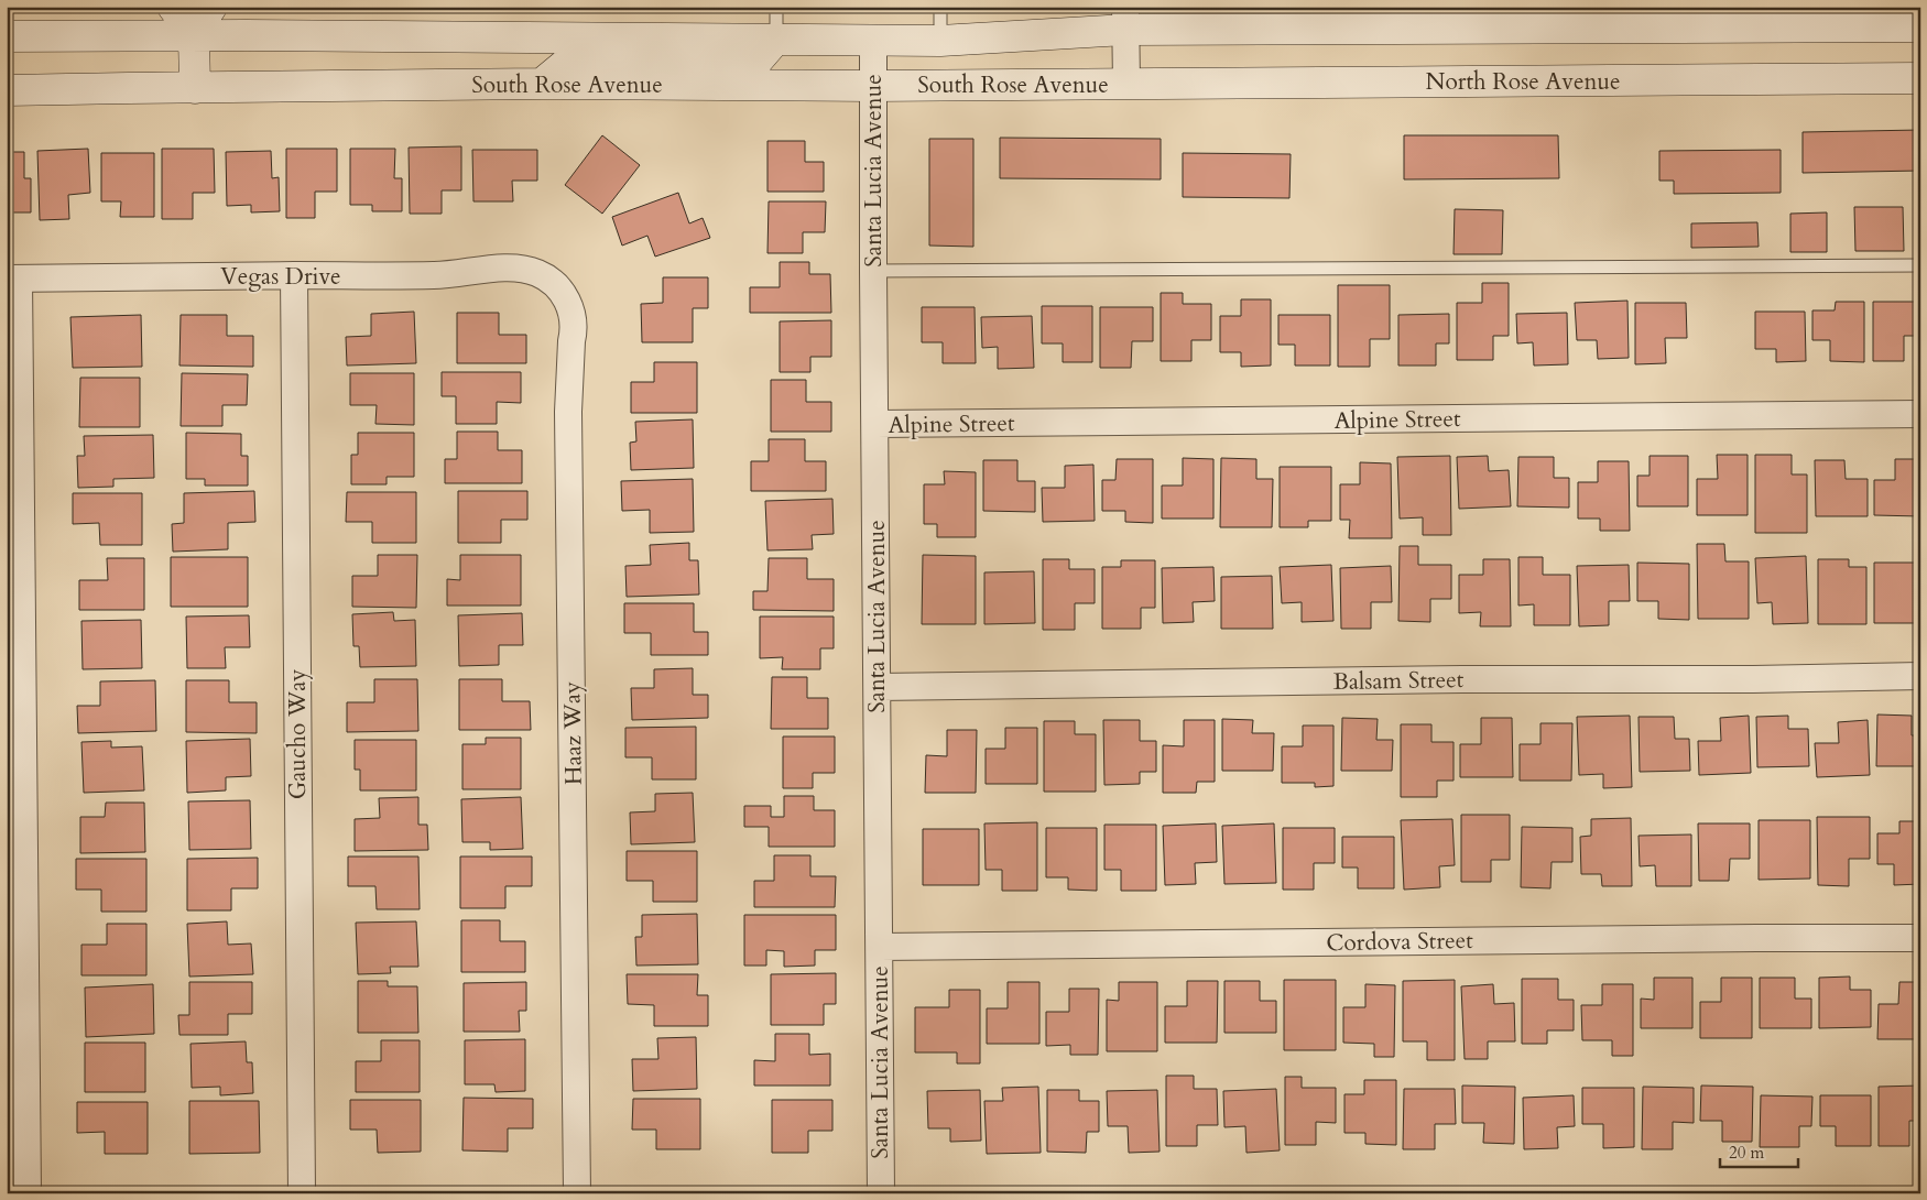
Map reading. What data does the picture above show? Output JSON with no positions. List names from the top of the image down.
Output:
{
  "streets": {
    "main road": ["North Rose Avenue", "South Rose Avenue"],
    "street": [
      "Santa Lucia Avenue",
      "Vegas Drive",
      "Alpine Street",
      "Balsam Street",
      "Haaz Way",
      "Gaucho Way",
      "Cordova Street"
    ]
  },
  "crossings": [
    ["North Rose Avenue", "South Rose Avenue"],
    ["South Rose Avenue", "Santa Lucia Avenue"],
    ["Santa Lucia Avenue", "Alpine Street"],
    ["Santa Lucia Avenue", "Balsam Street"],
    ["Santa Lucia Avenue", "Cordova Street"],
    ["Vegas Drive", "Haaz Way"],
    ["Vegas Drive", "Gaucho Way"]
  ],
  "scale_bar": "20 m"
}
